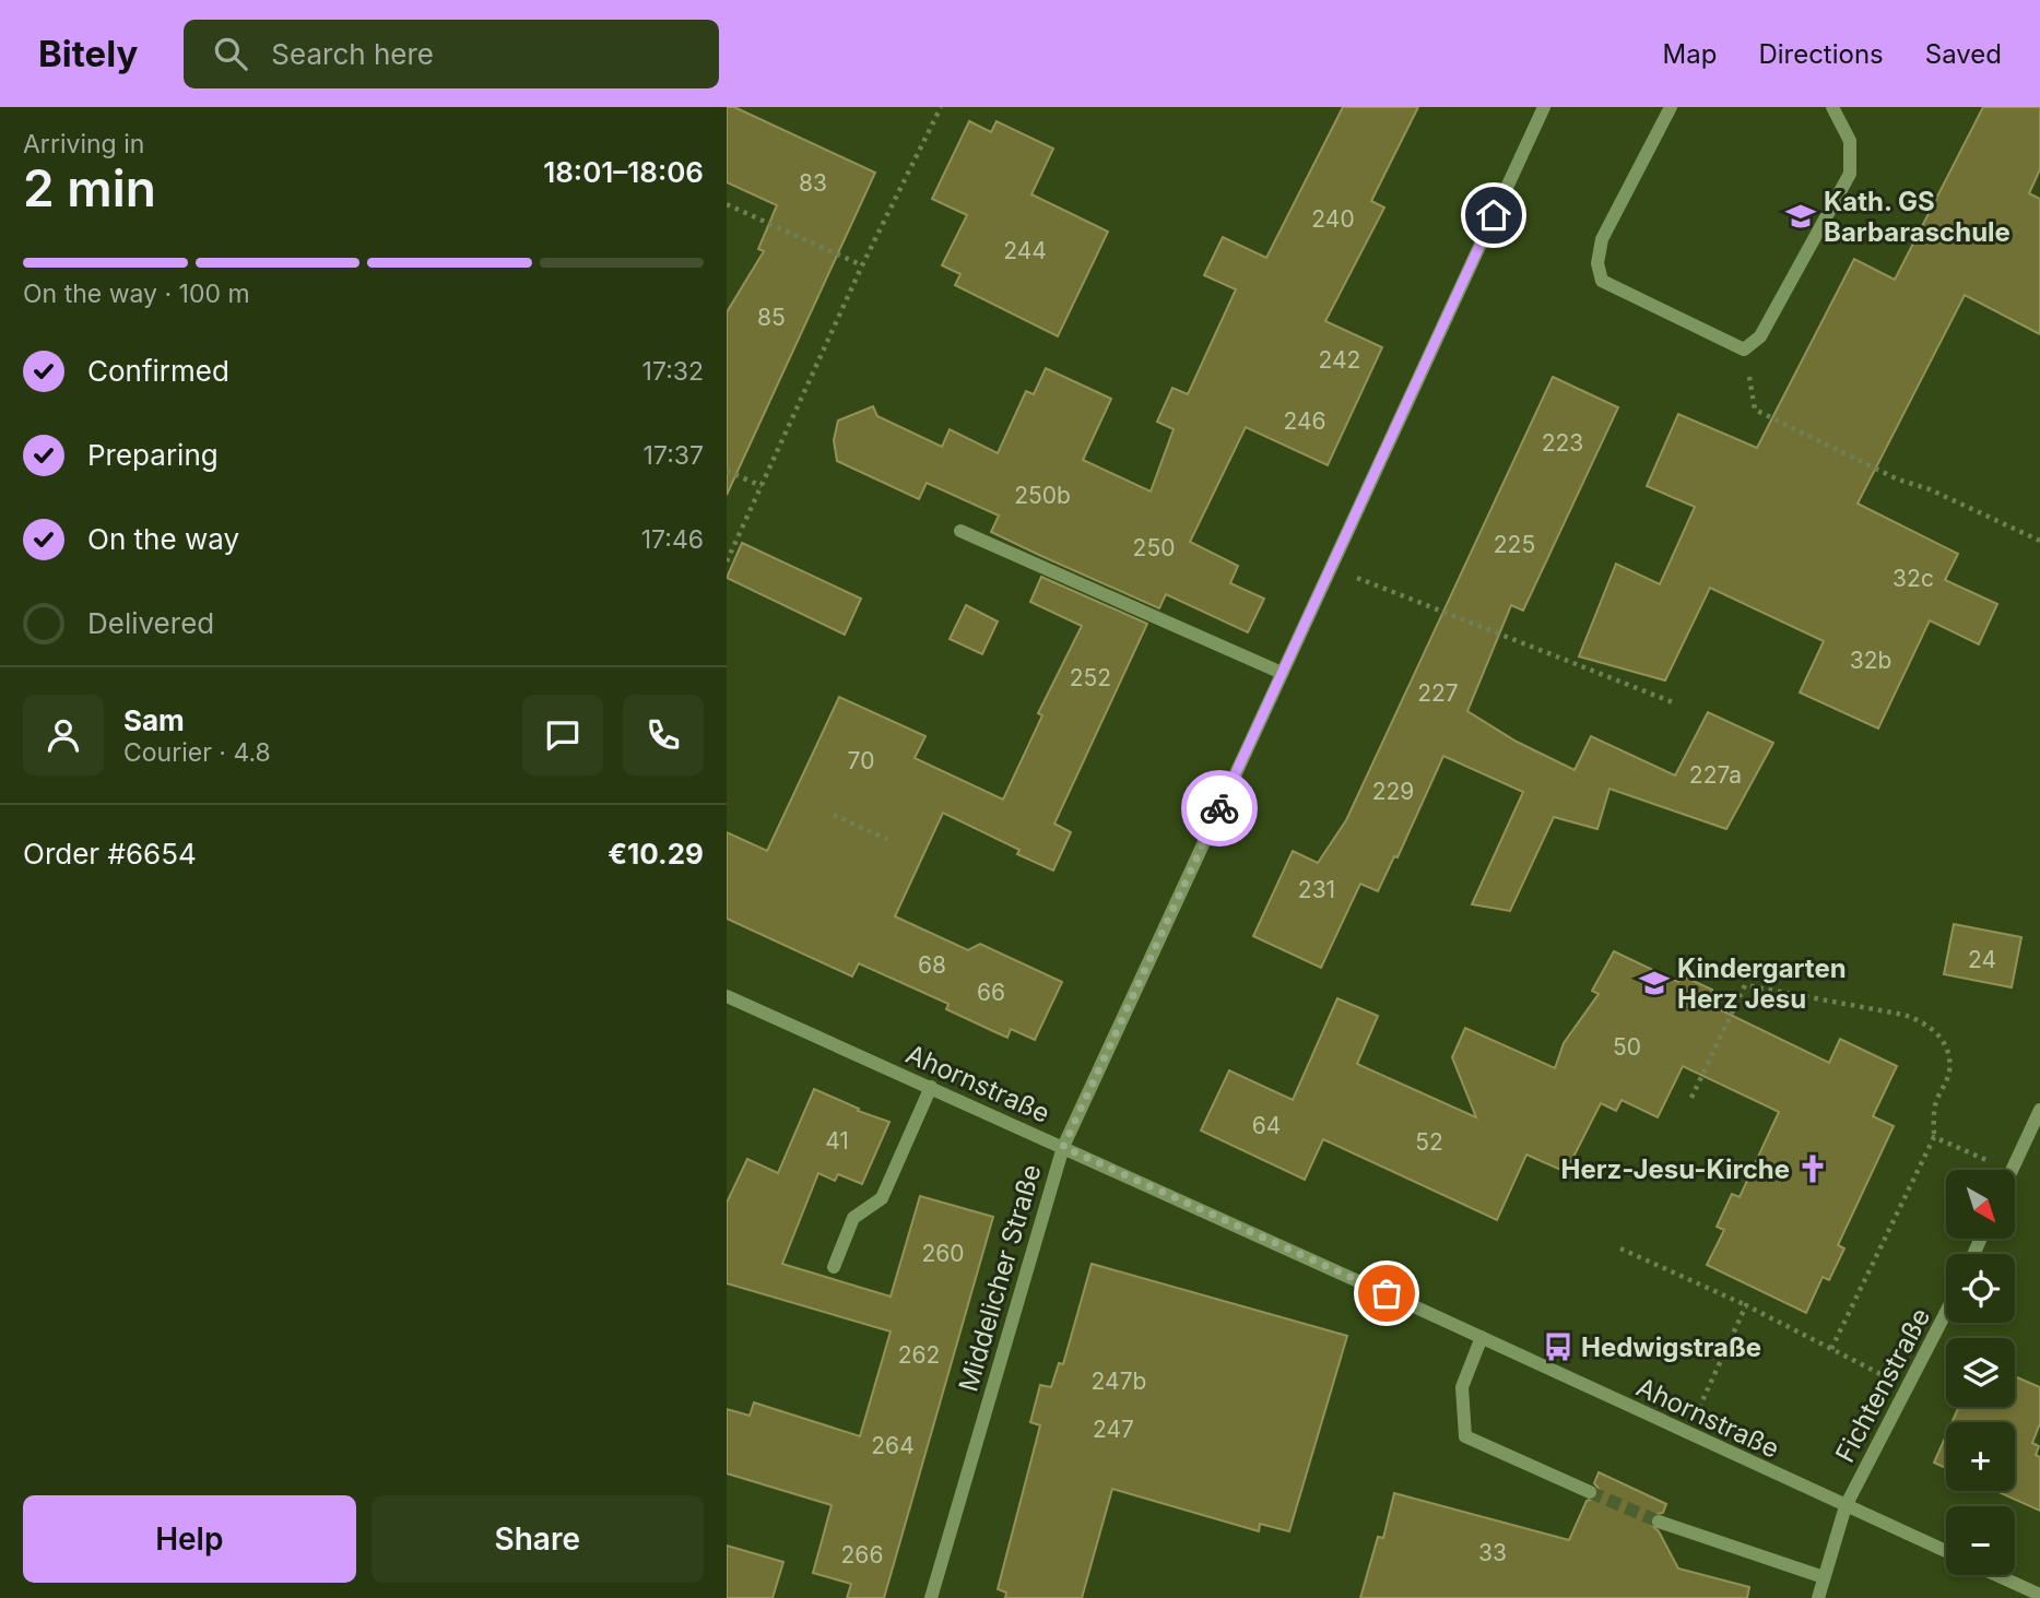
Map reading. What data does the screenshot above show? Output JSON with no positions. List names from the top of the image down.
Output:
{
  "streets": {
    "street": ["Ahornstraße", "Middelicher Straße", "Fichtenstraße"]
  },
  "crossings": [
    ["Ahornstraße", "Middelicher Straße"],
    ["Ahornstraße", "Fichtenstraße"]
  ],
  "places": {
    "school or university": ["Kath. GS Barbaraschule", "Kindergarten Herz Jesu"],
    "church": ["Herz-Jesu-Kirche"],
    "bus stop": ["Hedwigstraße"]
  },
  "house_numbers": [
    "83",
    "240",
    "244",
    "85",
    "242",
    "246",
    "223",
    "250b",
    "225",
    "250",
    "32c",
    "32b",
    "252",
    "227",
    "70",
    "227a",
    "229",
    "231",
    "24",
    "68",
    "66",
    "50",
    "64",
    "41",
    "52",
    "260",
    "262",
    "247b",
    "247",
    "264",
    "33",
    "266"
  ],
  "north": "bottom right",
  "page": {
    "header": "Bitely",
    "search": "Search here",
    "nav": ["Map", "Directions", "Saved"],
    "heading": ["2 min", "Arriving in", "18:01–18:06"],
    "panel": [
      "Sam",
      "Courier · 4.8",
      "Order #6654",
      "€10.29"
    ],
    "bar": "On the way · 100 m",
    "list": [
      ["Confirmed", "17:32"],
      ["Preparing", "17:37"],
      ["On the way", "17:46"],
      "Delivered"
    ],
    "map_buttons": ["+", "−"],
    "buttons": ["Help", "Share"]
  }
}
